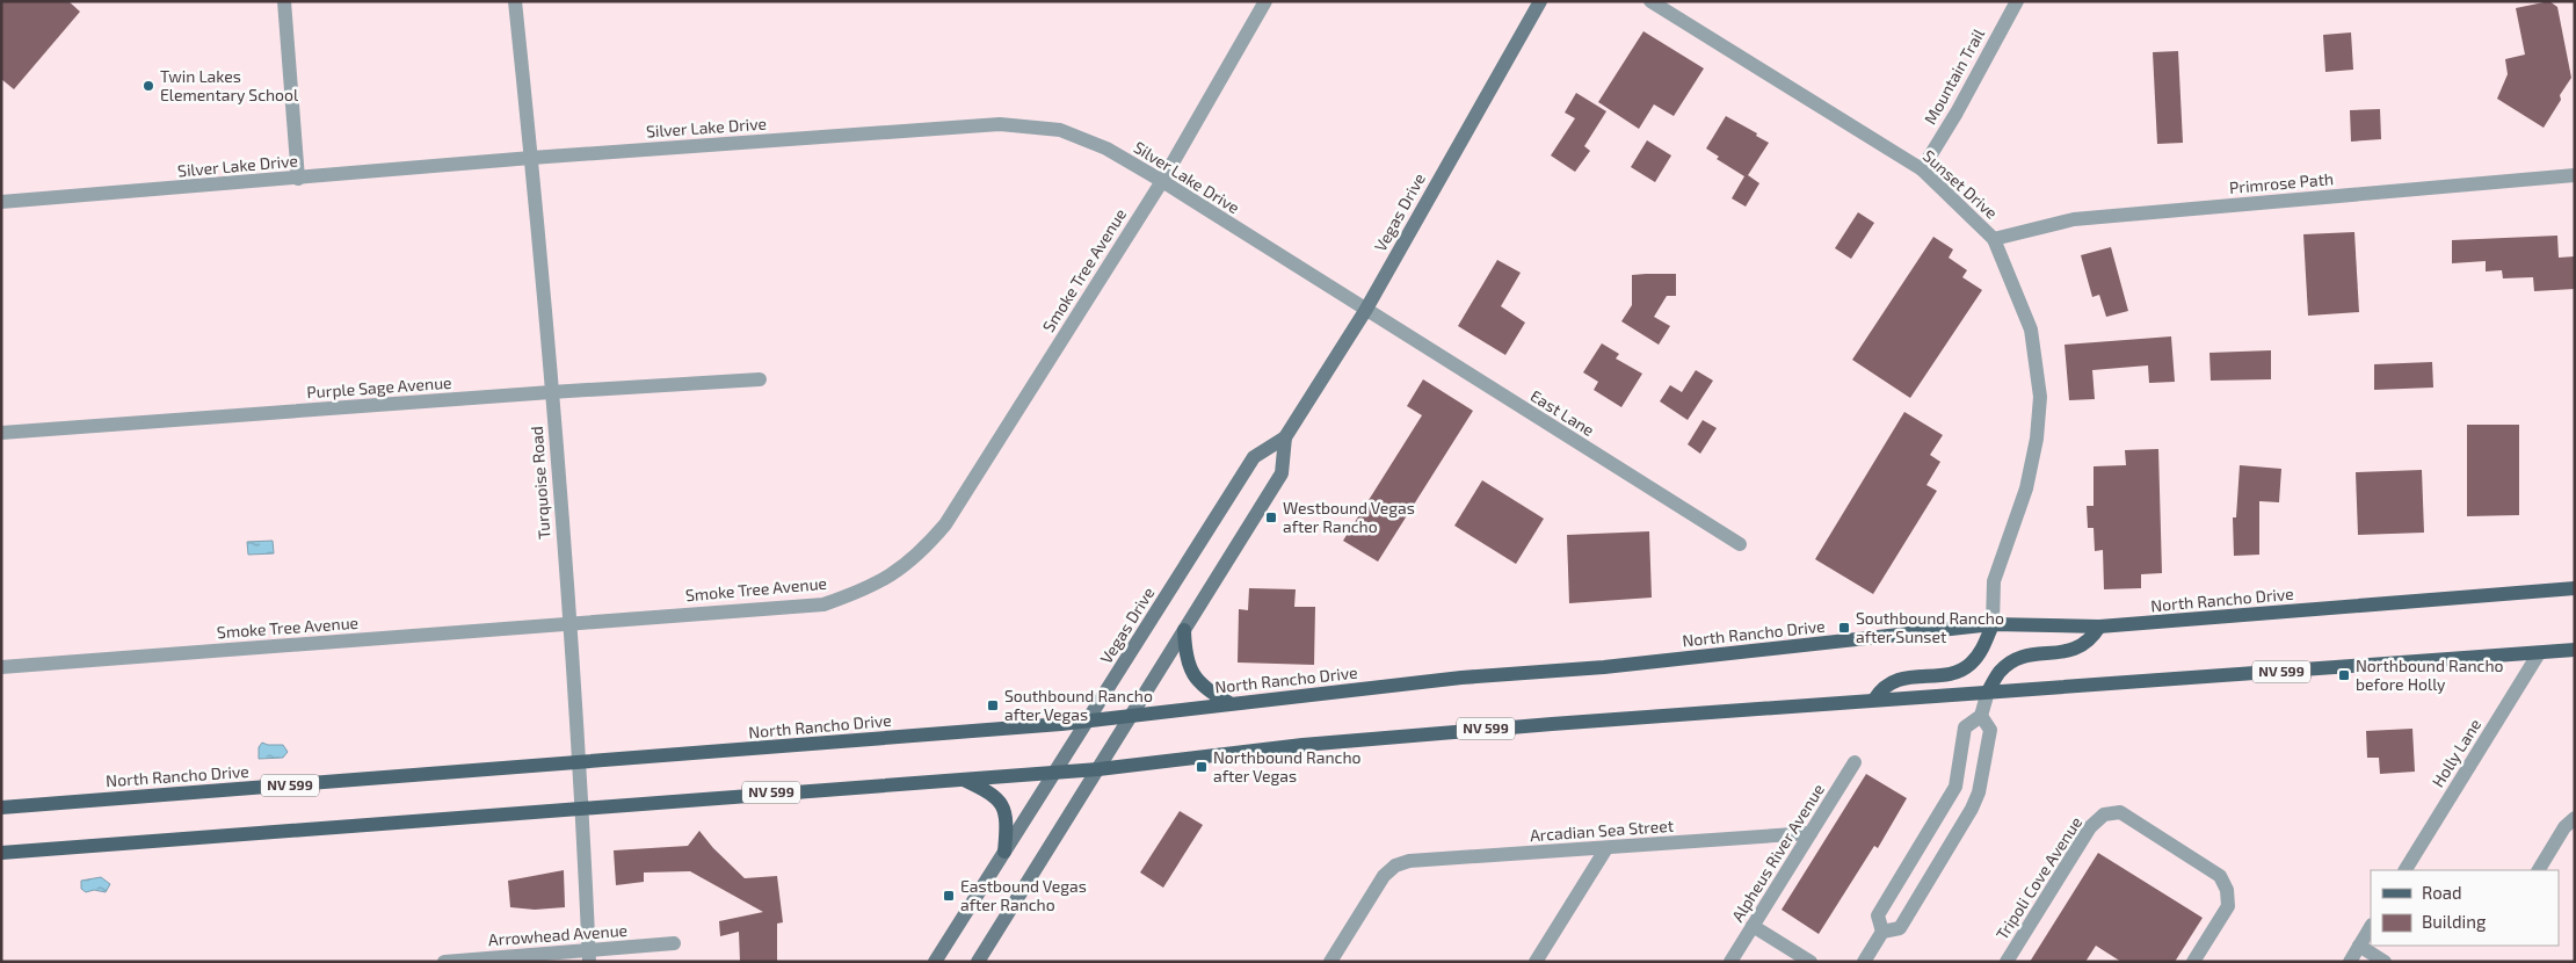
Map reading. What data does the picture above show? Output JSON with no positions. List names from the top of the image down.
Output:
{
  "streets": {
    "main road": ["Vegas Drive", "North Rancho Drive", "NV 599"],
    "street": [
      "Mountain Trail",
      "Silver Lake Drive",
      "Primrose Path",
      "Sunset Drive",
      "Smoke Tree Avenue",
      "Purple Sage Avenue",
      "East Lane",
      "Turquoise Road",
      "Holly Lane",
      "Arcadian Sea Street",
      "Alpheus River Avenue",
      "Tripoli Cove Avenue",
      "Arrowhead Avenue"
    ]
  },
  "crossings": [
    ["Mountain Trail", "Sunset Drive"],
    ["Silver Lake Drive", "Vegas Drive"],
    ["Silver Lake Drive", "Smoke Tree Avenue"],
    ["Silver Lake Drive", "East Lane"],
    ["Silver Lake Drive", "Turquoise Road"],
    ["Primrose Path", "Sunset Drive"],
    ["Sunset Drive", "North Rancho Drive"],
    ["Vegas Drive", "East Lane"],
    ["Vegas Drive", "North Rancho Drive"],
    ["Vegas Drive", "NV 599"],
    ["Smoke Tree Avenue", "Turquoise Road"],
    ["Purple Sage Avenue", "Turquoise Road"],
    ["Turquoise Road", "North Rancho Drive"],
    ["Turquoise Road", "NV 599"],
    ["Turquoise Road", "Arrowhead Avenue"],
    ["NV 599", "Holly Lane"],
    ["Arcadian Sea Street", "Alpheus River Avenue"]
  ],
  "places": {
    "other": ["Twin Lakes Elementary School"],
    "transit": [
      "Westbound Vegas after Rancho",
      "Southbound Rancho after Sunset",
      "Northbound Rancho before Holly",
      "Southbound Rancho after Vegas",
      "Northbound Rancho after Vegas",
      "Eastbound Vegas after Rancho"
    ]
  },
  "legend": ["Road", "Building"]
}
